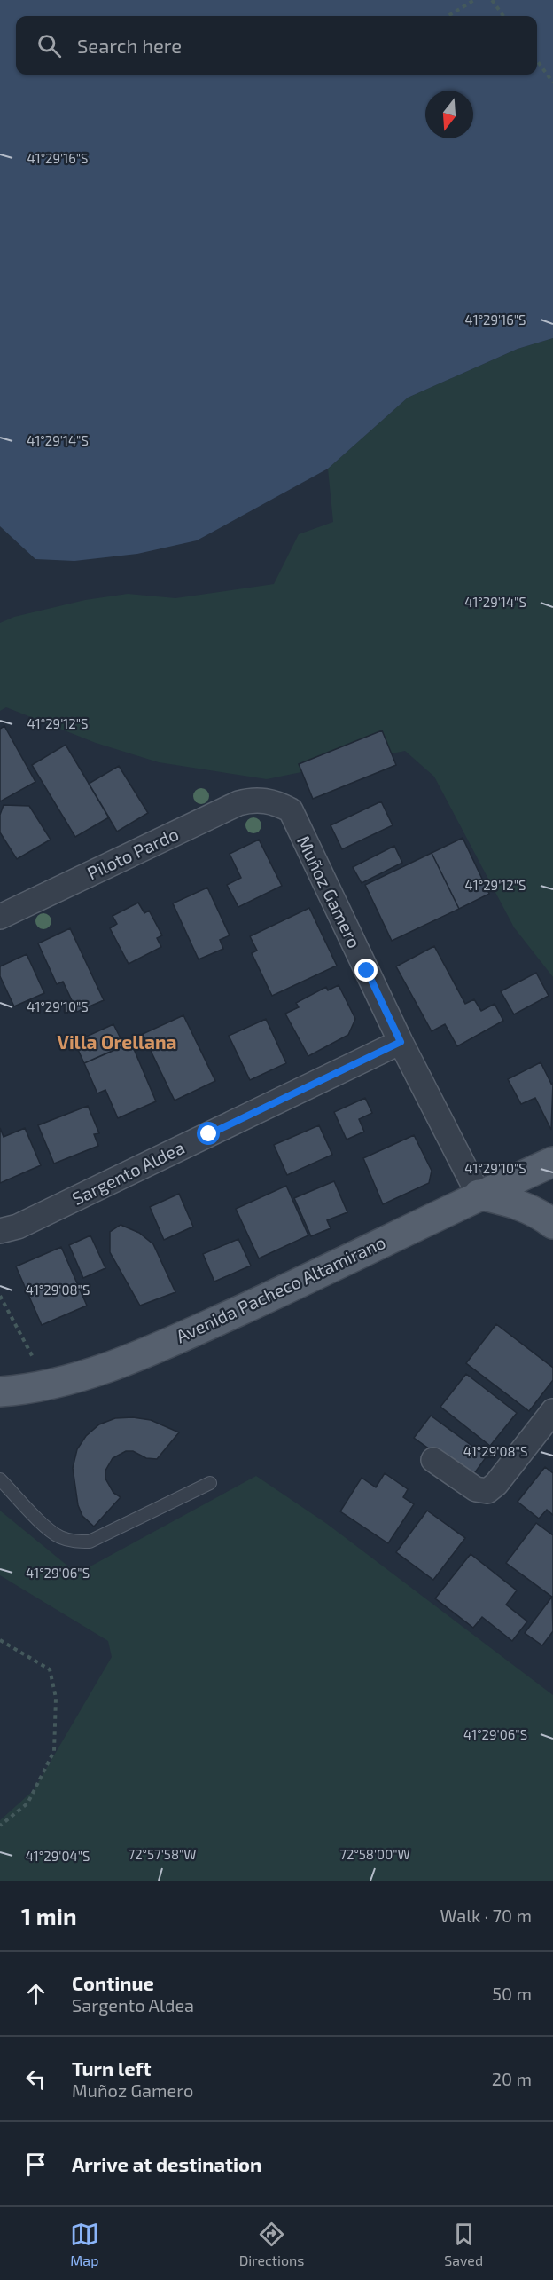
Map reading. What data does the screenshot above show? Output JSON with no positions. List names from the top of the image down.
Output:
{
  "streets": {
    "main road": ["Avenida Pacheco Altamirano"],
    "street": ["Piloto Pardo", "Muñoz Gamero", "Sargento Aldea"]
  },
  "crossings": [
    ["Piloto Pardo", "Muñoz Gamero"],
    ["Muñoz Gamero", "Sargento Aldea"],
    ["Muñoz Gamero", "Avenida Pacheco Altamirano"]
  ],
  "districts": ["Villa Orellana"],
  "north": "bottom",
  "page": {
    "search": "Search here",
    "heading": ["1 min", "Walk · 70 m"],
    "list": [
      ["Continue", "Sargento Aldea", "50 m"],
      ["Turn left", "Muñoz Gamero", "20 m"],
      "Arrive at destination"
    ],
    "nav": ["Map", "Directions", "Saved"]
  },
  "coordinates": [
    "41°29'16\"S",
    "41°29'14\"S",
    "41°29'12\"S",
    "41°29'10\"S",
    "41°29'08\"S",
    "41°29'06\"S",
    "72°57'58\"W",
    "72°58'00\"W",
    "41°29'04\"S"
  ]
}
